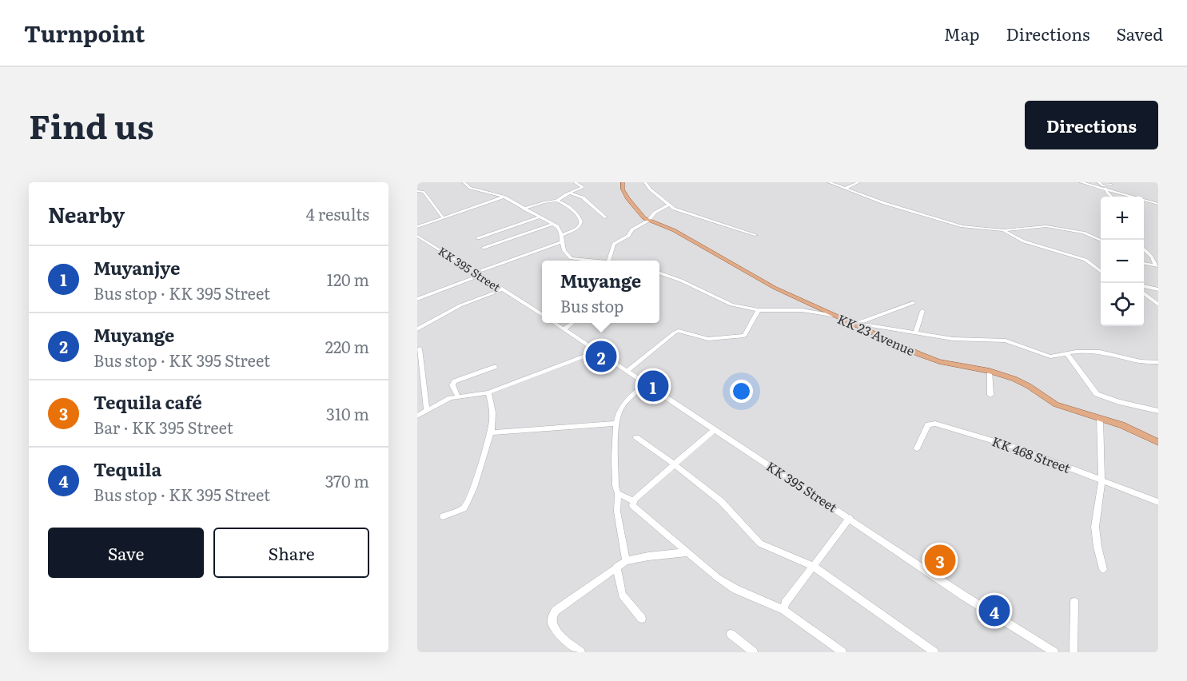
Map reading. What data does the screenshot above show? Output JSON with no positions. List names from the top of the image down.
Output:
{
  "streets": {
    "main road": ["KK 23 Avenue"],
    "street": ["KK 395 Street", "KK 468 Street"]
  },
  "page": {
    "header": "Turnpoint",
    "nav": ["Map", "Directions", "Saved"],
    "title": "Find us",
    "buttons": [
      "Directions",
      ["Save", "Share"]
    ],
    "heading": ["Nearby", "4 results"],
    "map_buttons": ["+", "−"],
    "list": [
      {
        "mark": "1",
        "name": "Muyanjye",
        "note": "Bus stop · KK 395 Street",
        "value": "120 m"
      },
      {
        "mark": "2",
        "name": "Muyange",
        "note": "Bus stop · KK 395 Street",
        "value": "220 m"
      },
      {
        "mark": "3",
        "name": "Tequila café",
        "note": "Bar · KK 395 Street",
        "value": "310 m"
      },
      {
        "mark": "4",
        "name": "Tequila",
        "note": "Bus stop · KK 395 Street",
        "value": "370 m"
      }
    ],
    "popup": ["Muyange", "Bus stop"],
    "pins": [
      "2",
      "1",
      "3",
      "4"
    ]
  }
}
